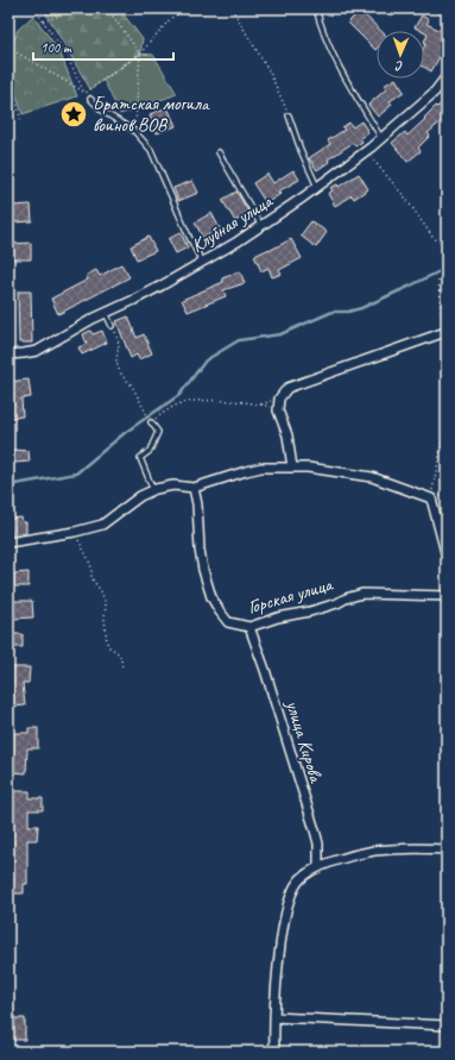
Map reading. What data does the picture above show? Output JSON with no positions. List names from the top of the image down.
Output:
{
  "streets": {
    "street": ["Клубная улица", "Горская улица", "улица Кирова"]
  },
  "crossings": [
    ["Горская улица", "улица Кирова"]
  ],
  "places": {
    "place": ["Братская могила воинов ВОВ"]
  },
  "scale_bar": "100 m",
  "north": "bottom"
}
